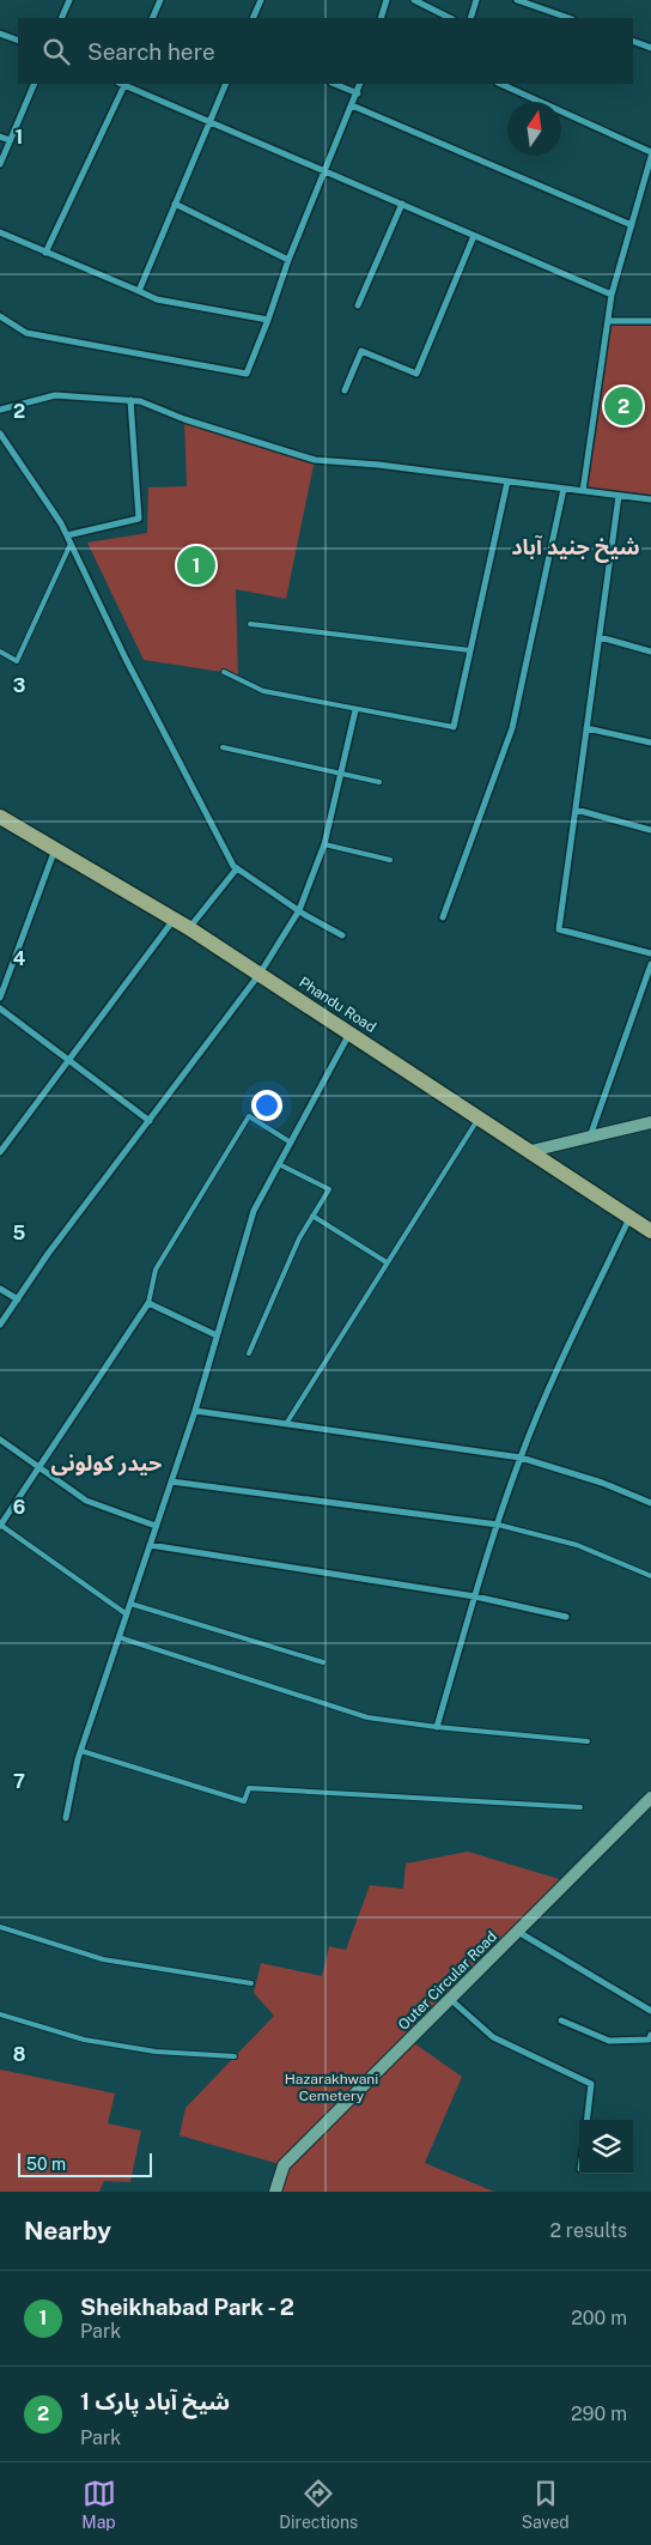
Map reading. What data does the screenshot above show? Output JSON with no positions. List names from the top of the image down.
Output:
{
  "streets": {
    "main road": ["Phandu Road"],
    "street": ["Outer Circular Road"]
  },
  "districts": ["شیخ جنید آباد", "حیدر کولونی"],
  "parks": ["Hazarakhwani Cemetery"],
  "scale_bar": "50 m",
  "north": "top",
  "page": {
    "search": "Search here",
    "pins": ["2", "1"],
    "scale": "50 m",
    "heading": ["Nearby", "2 results"],
    "list": [
      {
        "mark": "1",
        "name": "Sheikhabad Park - 2",
        "note": "Park",
        "value": "200 m"
      },
      {
        "mark": "2",
        "name": "شیخ آباد پارک 1",
        "note": "Park",
        "value": "290 m"
      }
    ],
    "nav": ["Map", "Directions", "Saved"]
  },
  "grid": {
    "rows": [
      "1",
      "2",
      "3",
      "4",
      "5",
      "6",
      "7",
      "8"
    ]
  }
}
